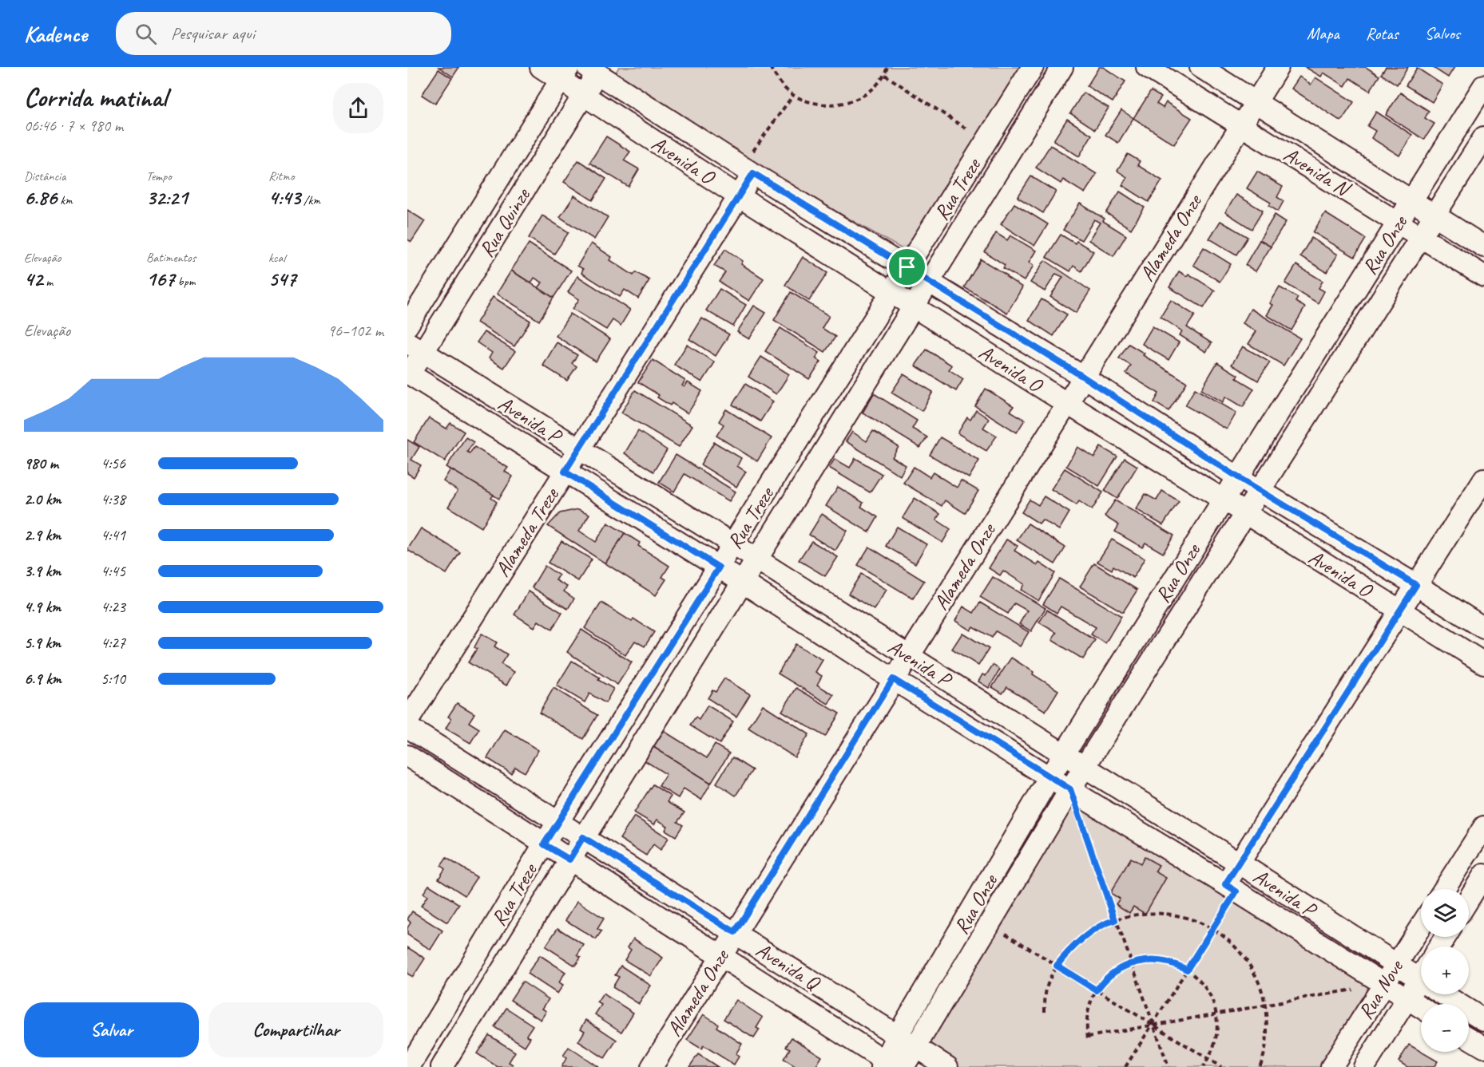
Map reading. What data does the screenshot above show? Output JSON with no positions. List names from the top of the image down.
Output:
{
  "streets": {
    "street": [
      "Avenida O",
      "Avenida N",
      "Rua Treze",
      "Rua Quinze",
      "Alameda Onze",
      "Rua Onze",
      "Avenida P",
      "Alameda Treze",
      "Avenida Q",
      "Rua Nove"
    ]
  },
  "crossings": [
    ["Avenida O", "Rua Treze"],
    ["Avenida O", "Rua Quinze"],
    ["Avenida O", "Alameda Onze"],
    ["Avenida O", "Rua Onze"],
    ["Avenida O", "Alameda Treze"],
    ["Avenida N", "Alameda Onze"],
    ["Avenida N", "Rua Onze"],
    ["Rua Treze", "Avenida P"],
    ["Rua Treze", "Avenida Q"],
    ["Rua Quinze", "Avenida P"],
    ["Alameda Onze", "Avenida P"],
    ["Alameda Onze", "Avenida Q"],
    ["Rua Onze", "Avenida P"],
    ["Rua Onze", "Avenida Q"],
    ["Avenida P", "Alameda Treze"],
    ["Avenida P", "Rua Nove"]
  ],
  "page": {
    "header": "Kadence",
    "search": "Pesquisar aqui",
    "nav": ["Mapa", "Rotas", "Salvos"],
    "heading": ["Corrida matinal", "06:46 · 7 × 980 m"],
    "stats": [
      ["Distância", "6.86 km"],
      ["Tempo", "32:21"],
      ["Ritmo", "4:43 /km"],
      ["Elevação", "42 m"],
      ["Batimentos", "167 bpm"],
      ["kcal", "547"]
    ],
    "chart": ["Elevação", "96–102 m"],
    "list": [
      {
        "name": "980 m",
        "note": "4:56"
      },
      {
        "name": "2.0 km",
        "note": "4:38"
      },
      {
        "name": "2.9 km",
        "note": "4:41"
      },
      {
        "name": "3.9 km",
        "note": "4:45"
      },
      {
        "name": "4.9 km",
        "note": "4:23"
      },
      {
        "name": "5.9 km",
        "note": "4:27"
      },
      {
        "name": "6.9 km",
        "note": "5:10"
      }
    ],
    "map_buttons": ["+", "−"],
    "buttons": ["Salvar", "Compartilhar"]
  }
}
